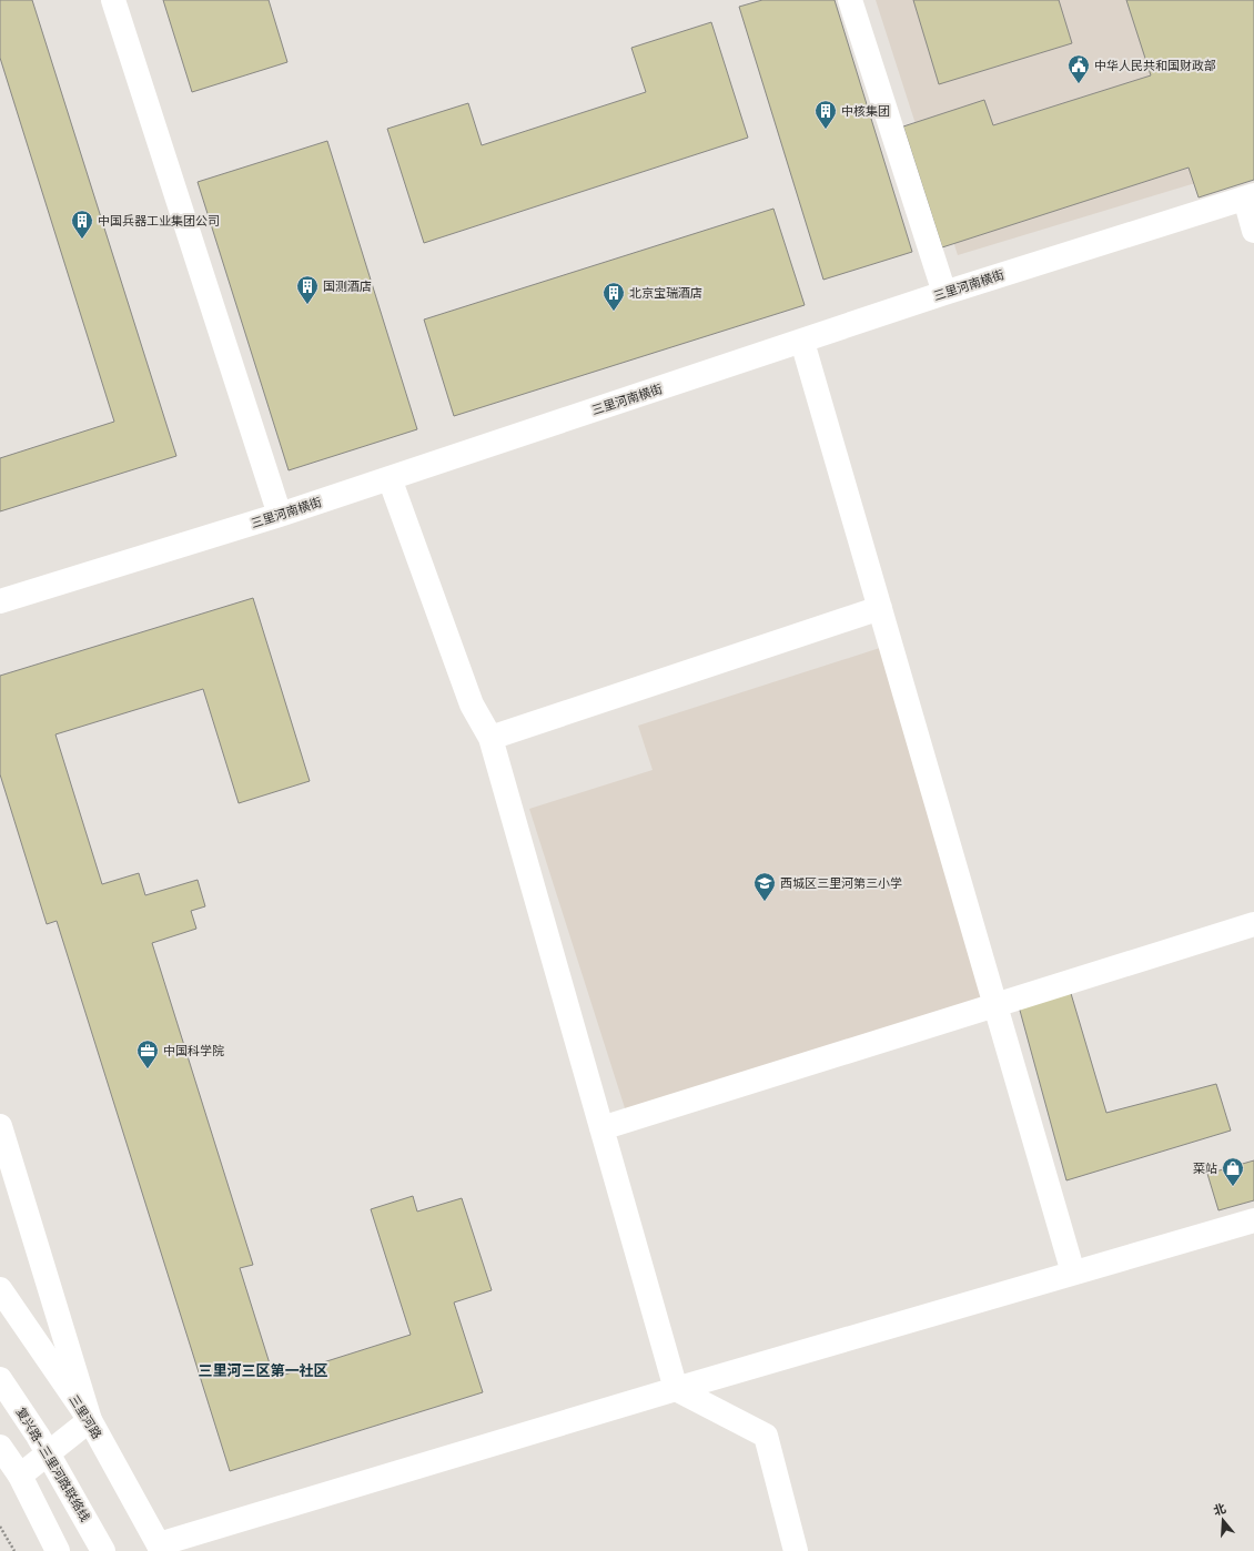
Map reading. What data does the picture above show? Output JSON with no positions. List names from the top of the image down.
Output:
{
  "streets": {
    "street": ["三里河南横街", "三里河路", "复兴路—三里河路联络线"]
  },
  "districts": ["三里河三区第一社区"],
  "places": {
    "public building": ["中华人民共和国财政部"],
    "building": [
      "中核集团",
      "中国兵器工业集团公司",
      "国测酒店",
      "北京宝瑞酒店"
    ],
    "school or university": ["西城区三里河第三小学"],
    "office": ["中国科学院"],
    "shop": ["菜站"]
  },
  "north": "top"
}
